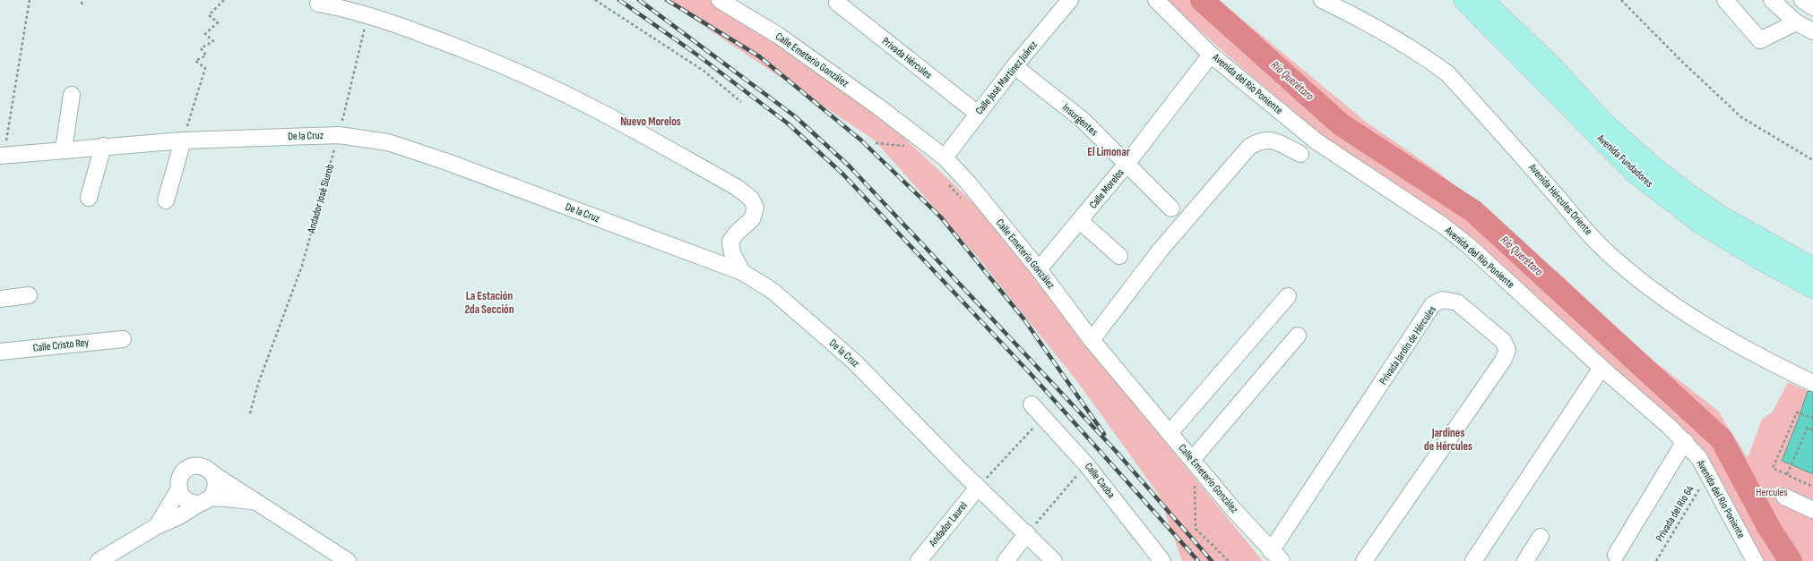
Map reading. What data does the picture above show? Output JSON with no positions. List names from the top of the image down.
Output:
{
  "streets": {
    "main road": ["Avenida Fundadores"],
    "street": [
      "Privada Hércules",
      "Calle Emeterio González",
      "Calle José Martínez Juárez",
      "Avenida del Río Poniente",
      "Insurgentes",
      "De la Cruz",
      "Calle Morelos",
      "Avenida Hércules Oriente",
      "Calle Cristo Rey",
      "Privada Jardín de Hércules",
      "Calle Caoba",
      "Andador Laurel"
    ],
    "path": ["Andador José Siurob", "Privada del Río 64"]
  },
  "crossings": [
    ["Privada Hércules", "Calle José Martínez Juárez"],
    ["Calle Emeterio González", "Calle José Martínez Juárez"],
    ["Calle Emeterio González", "Calle Morelos"],
    ["Calle Emeterio González", "Privada Jardín de Hércules"],
    ["Calle José Martínez Juárez", "Insurgentes"],
    ["Avenida del Río Poniente", "Calle Morelos"],
    ["Avenida del Río Poniente", "Privada del Río 64"],
    ["Insurgentes", "Calle Morelos"],
    ["De la Cruz", "Andador José Siurob"],
    ["De la Cruz", "Andador Laurel"]
  ],
  "districts": [
    "Nuevo Morelos",
    "El Limonar",
    "La Estación 2da Sección",
    "Jardines de Hércules"
  ],
  "water": ["Río Querétaro"],
  "parks": ["Hercules"]
}
